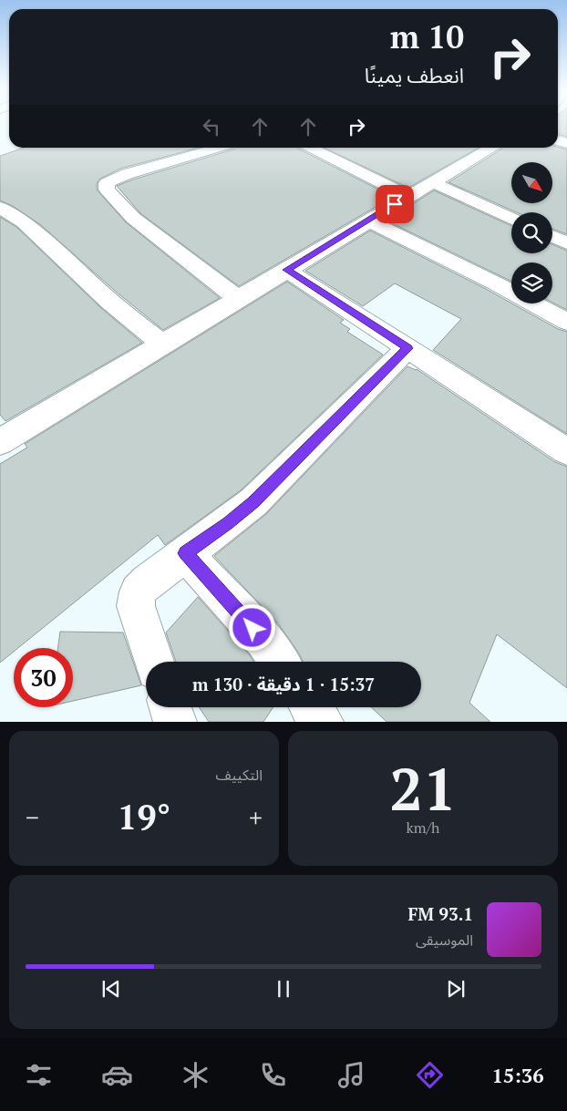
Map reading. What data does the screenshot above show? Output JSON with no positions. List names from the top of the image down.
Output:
{
  "north": "bottom right",
  "page": {
    "turn": ["10 m", "انعطف يمينًا"],
    "limit": "30",
    "trip": "15:37 · 1 دقيقة · 130 m",
    "tile": [
      ["21", "km/h"],
      "التكييف"
    ],
    "heat": ["−", "19°", "+"],
    "song": ["93.1 FM", "الموسيقى"],
    "tabs": "15:36"
  }
}
